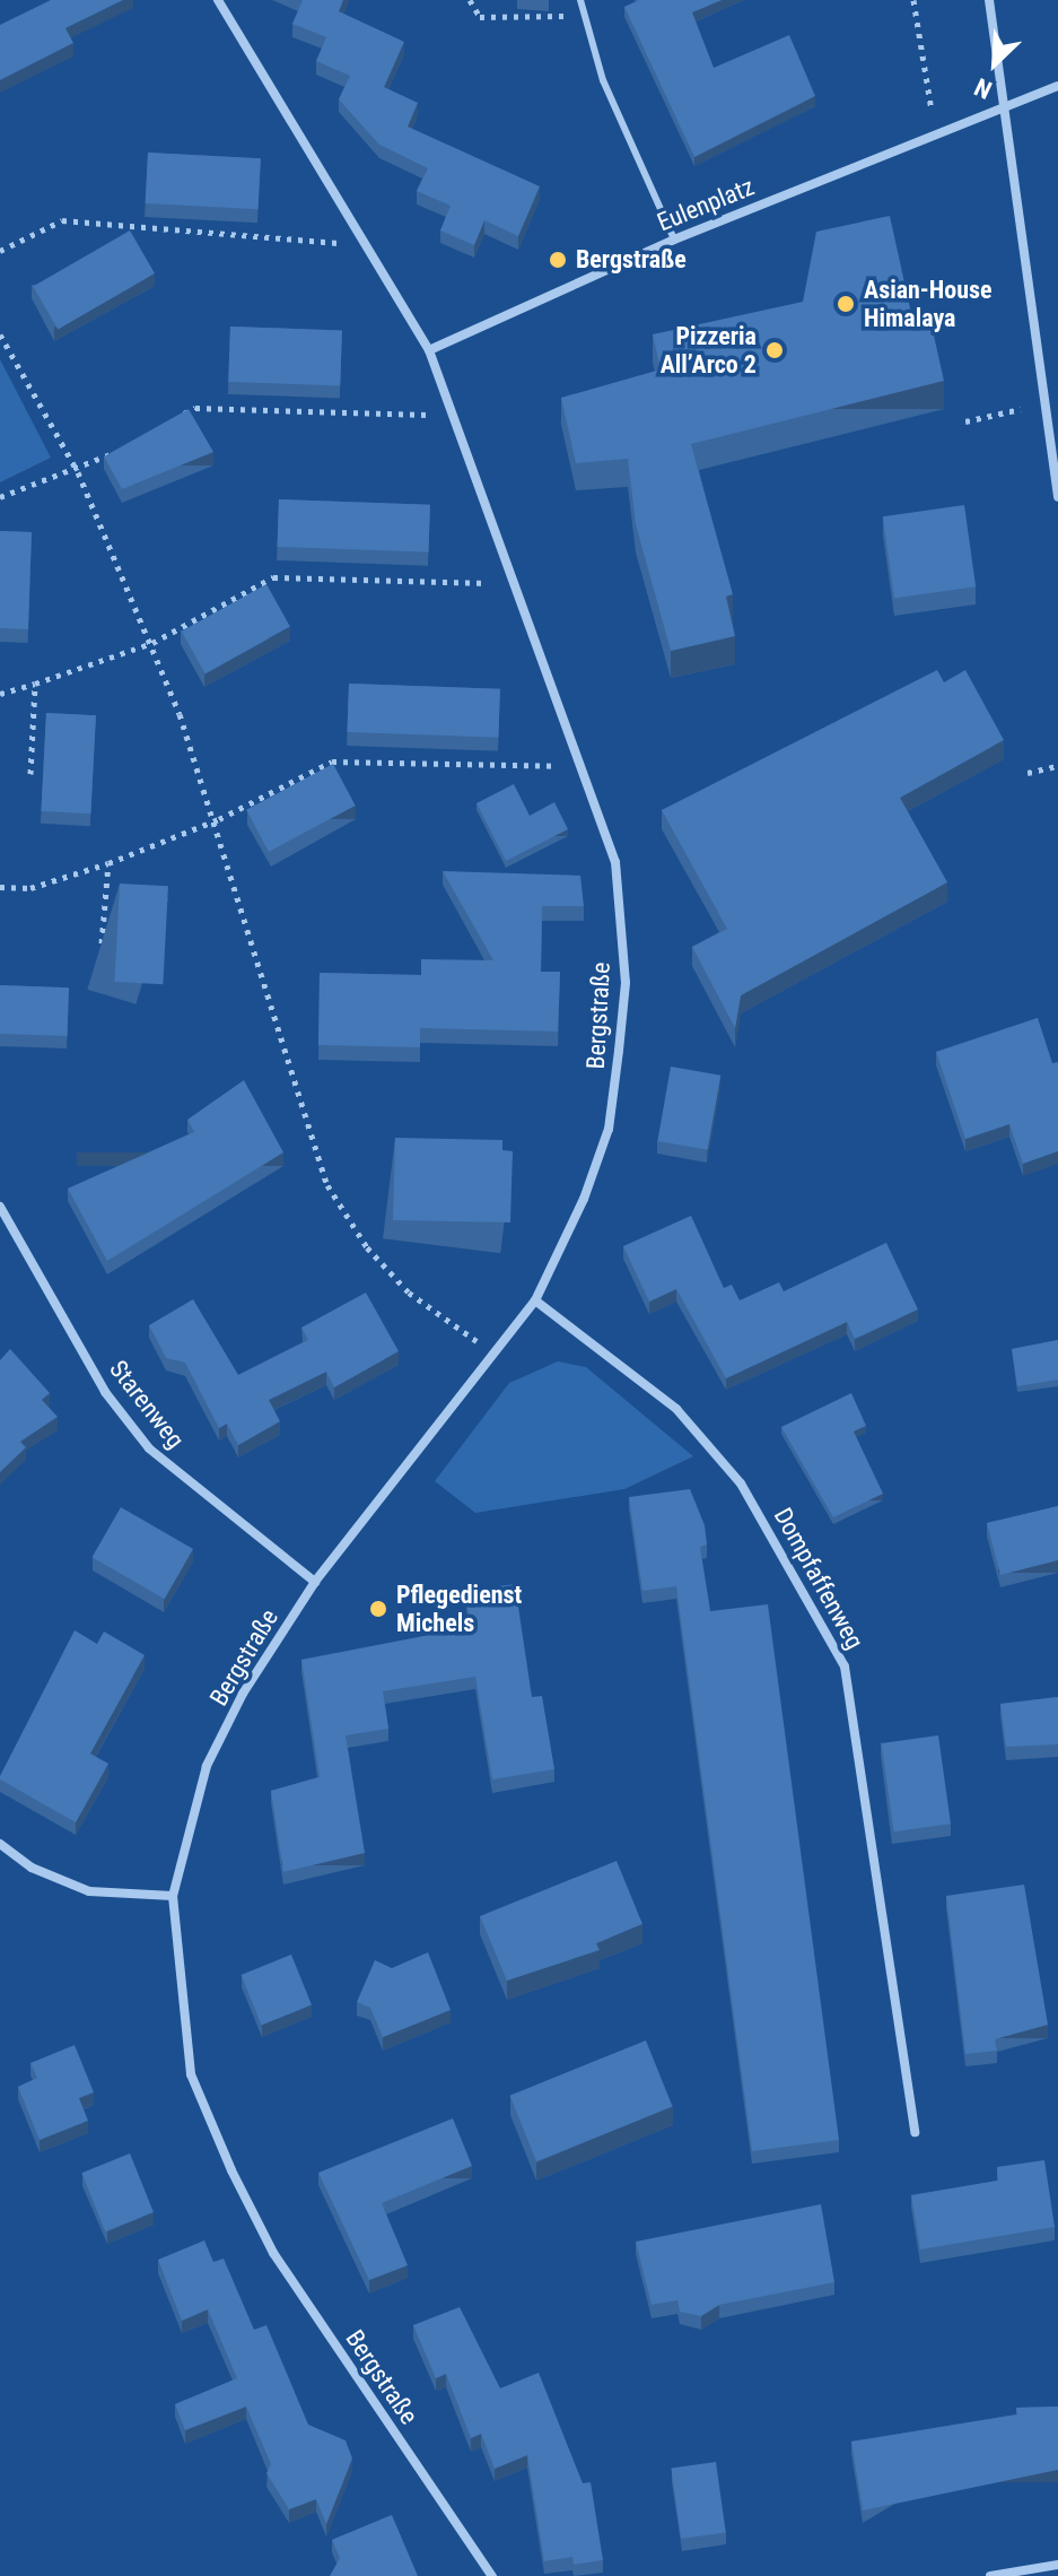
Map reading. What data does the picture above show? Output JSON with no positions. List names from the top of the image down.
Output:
{
  "streets": {
    "street": [
      "Eulenplatz",
      "Bergstraße",
      "Starenweg",
      "Dompfaffenweg"
    ]
  },
  "crossings": [
    ["Eulenplatz", "Bergstraße"],
    ["Bergstraße", "Starenweg"],
    ["Bergstraße", "Dompfaffenweg"]
  ],
  "places": [
    "Bergstraße",
    "Asian-House Himalaya",
    "Pizzeria All’Arco 2",
    "Pflegedienst Michels"
  ],
  "north": "bottom left"
}
